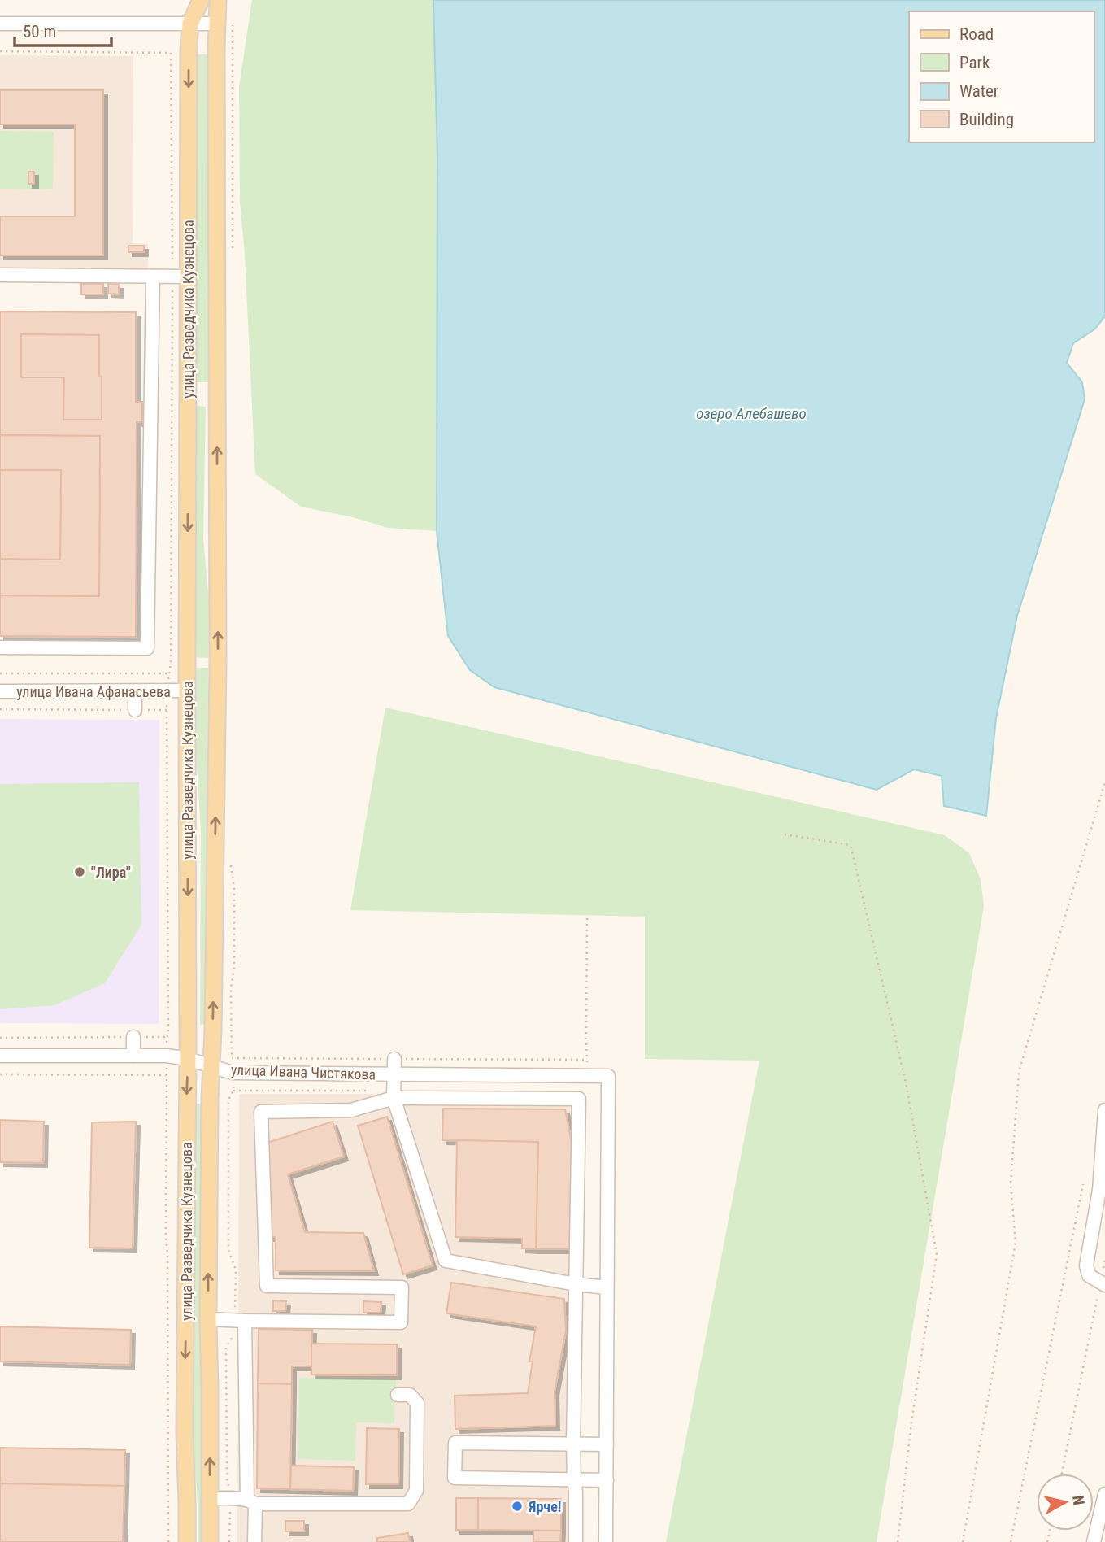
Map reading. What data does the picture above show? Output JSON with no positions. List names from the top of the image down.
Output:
{
  "streets": {
    "main road": ["улица Разведчика Кузнецова"],
    "street": ["улица Ивана Афанасьева", "улица Ивана Чистякова"]
  },
  "crossings": [
    ["улица Разведчика Кузнецова", "улица Ивана Афанасьева"],
    ["улица Разведчика Кузнецова", "улица Ивана Чистякова"]
  ],
  "water": ["озеро Алебашево"],
  "places": ["\"Лира\"", "Ярче!"],
  "legend": [
    "Road",
    "Park",
    "Water",
    "Building"
  ],
  "scale_bar": "50 m",
  "north": "right"
}
